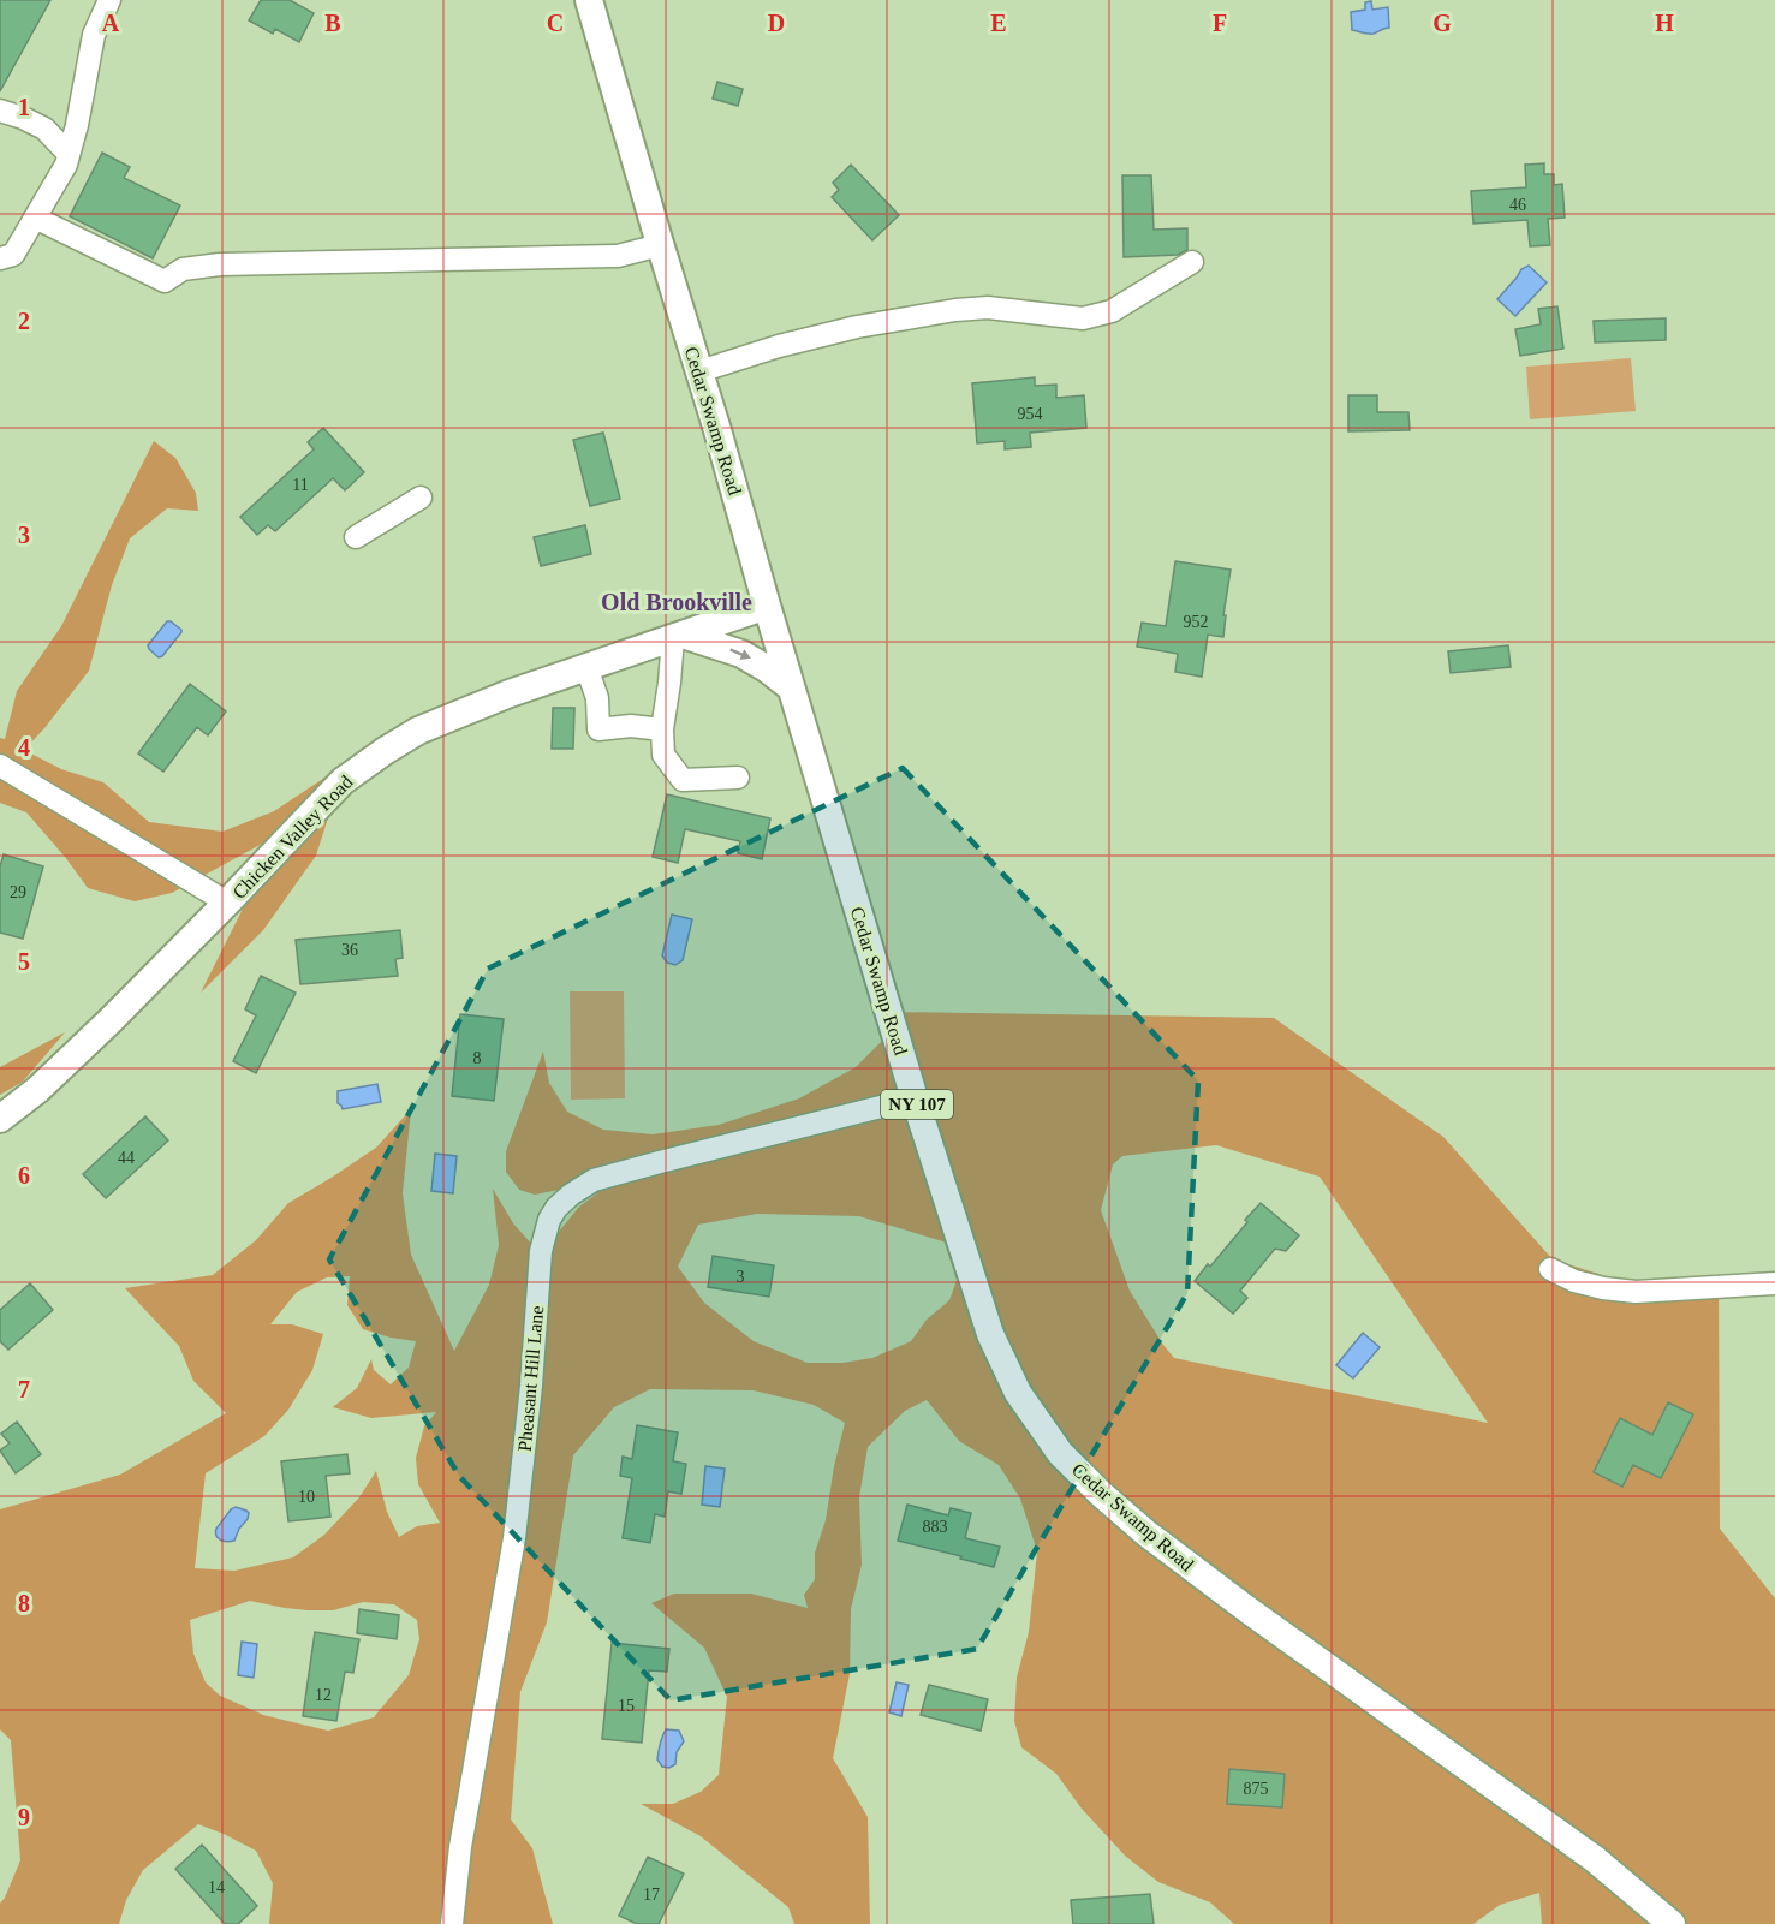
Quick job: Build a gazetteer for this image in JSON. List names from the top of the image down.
{
  "streets": {
    "main road": ["Cedar Swamp Road", "Chicken Valley Road", "NY 107"],
    "street": ["Pheasant Hill Lane"]
  },
  "crossings": [
    ["Cedar Swamp Road", "Chicken Valley Road"],
    ["Cedar Swamp Road", "Pheasant Hill Lane"]
  ],
  "districts": ["Old Brookville"],
  "house_numbers": [
    "46",
    "954",
    "11",
    "952",
    "29",
    "36",
    "8",
    "44",
    "3",
    "10",
    "883",
    "12",
    "15",
    "875",
    "14",
    "17"
  ],
  "grid": {
    "columns": [
      "A",
      "B",
      "C",
      "D",
      "E",
      "F",
      "G",
      "H"
    ],
    "rows": [
      "1",
      "2",
      "3",
      "4",
      "5",
      "6",
      "7",
      "8",
      "9"
    ]
  }
}
